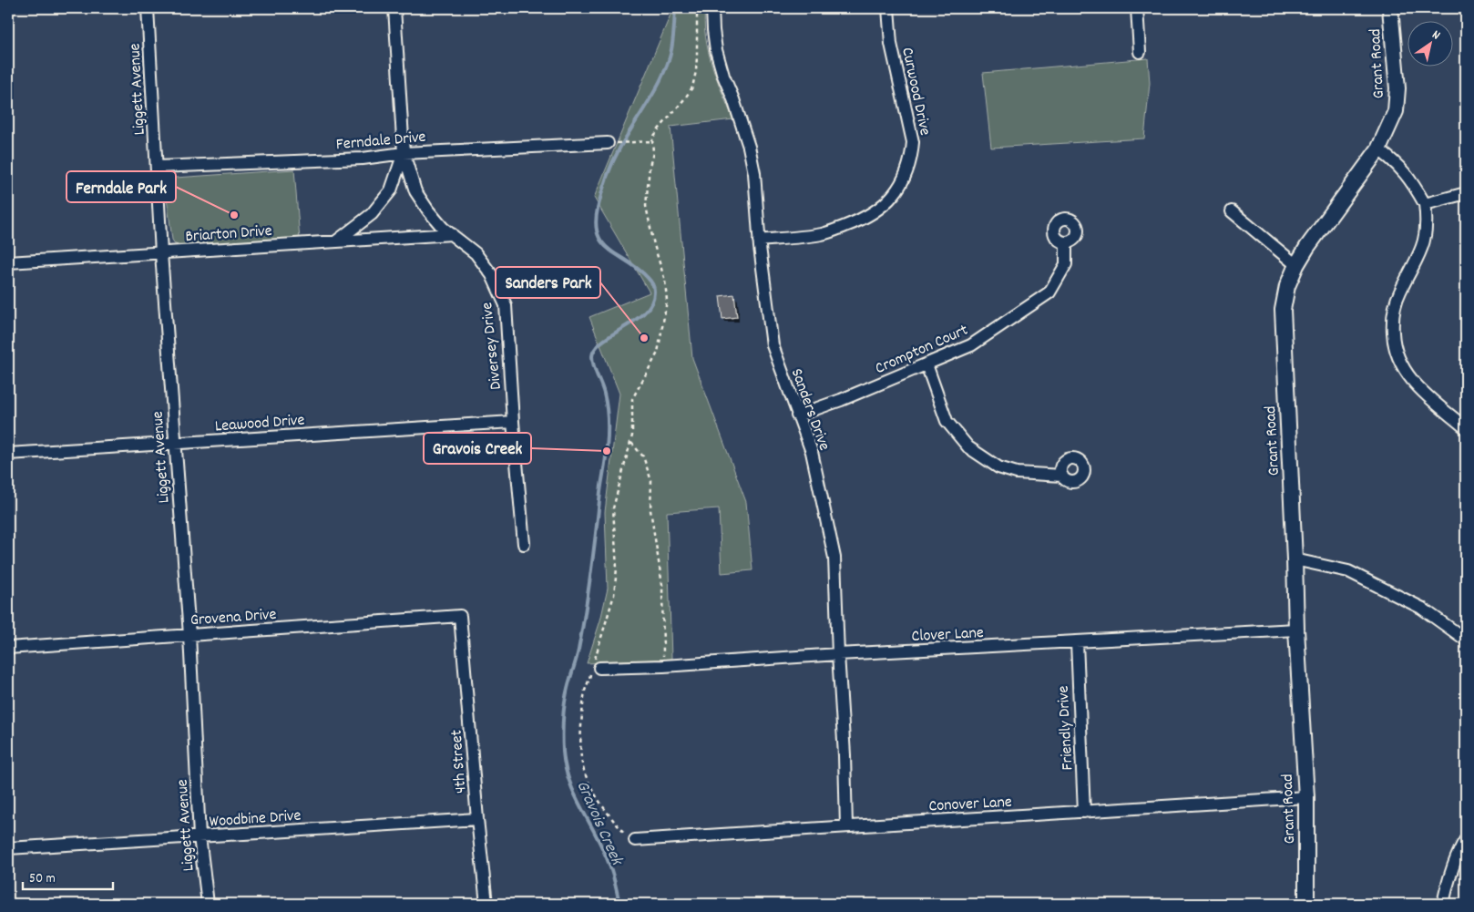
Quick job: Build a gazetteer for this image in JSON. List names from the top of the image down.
{
  "streets": {
    "street": [
      "Grant Road",
      "Liggett Avenue",
      "Curwood Drive",
      "Ferndale Drive",
      "Briarton Drive",
      "Diversey Drive",
      "Crompton Court",
      "Sanders Drive",
      "Leawood Drive",
      "Grovena Drive",
      "Clover Lane",
      "Friendly Drive",
      "4th Street",
      "Conover Lane",
      "Woodbine Drive"
    ]
  },
  "crossings": [
    ["Grant Road", "Clover Lane"],
    ["Grant Road", "Conover Lane"],
    ["Liggett Avenue", "Ferndale Drive"],
    ["Liggett Avenue", "Briarton Drive"],
    ["Liggett Avenue", "Leawood Drive"],
    ["Liggett Avenue", "Grovena Drive"],
    ["Liggett Avenue", "Woodbine Drive"],
    ["Curwood Drive", "Sanders Drive"],
    ["Ferndale Drive", "Diversey Drive"],
    ["Briarton Drive", "Diversey Drive"],
    ["Diversey Drive", "Leawood Drive"],
    ["Crompton Court", "Sanders Drive"],
    ["Sanders Drive", "Clover Lane"],
    ["Sanders Drive", "Conover Lane"],
    ["Grovena Drive", "4th Street"],
    ["Clover Lane", "Friendly Drive"],
    ["Friendly Drive", "Conover Lane"],
    ["4th Street", "Woodbine Drive"]
  ],
  "water": ["Gravois Creek"],
  "places": ["Ferndale Park", "Sanders Park", "Gravois Creek"],
  "scale_bar": "50 m",
  "north": "top right"
}
